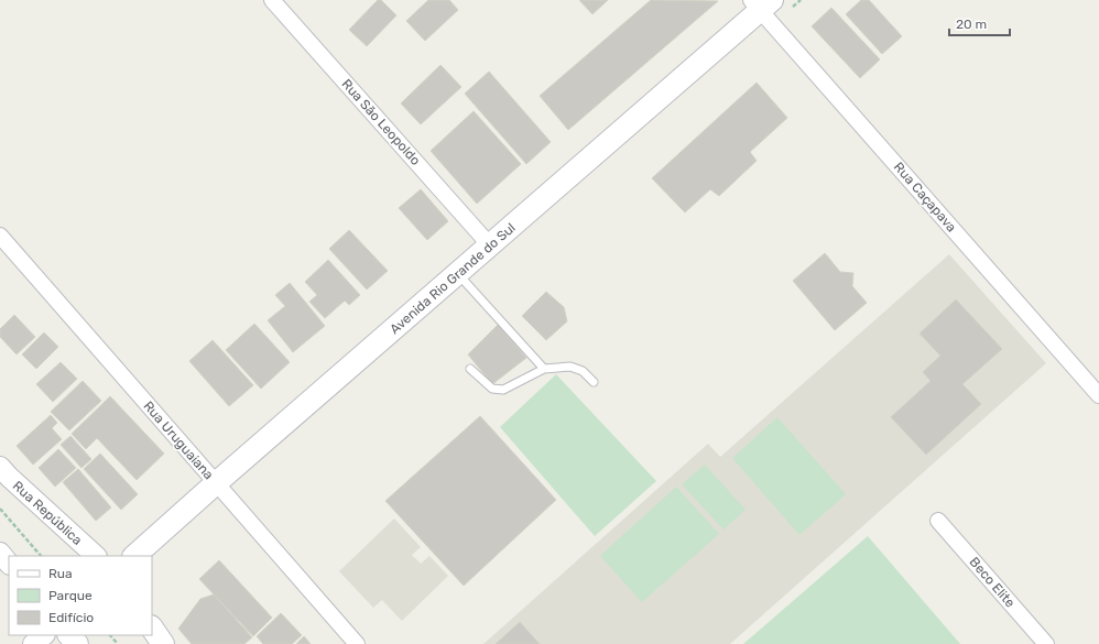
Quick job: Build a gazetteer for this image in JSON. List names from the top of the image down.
{
  "streets": {
    "main road": ["Avenida Rio Grande do Sul"],
    "street": [
      "Rua São Leopoldo",
      "Rua Caçapava",
      "Rua Uruguaiana",
      "Rua República",
      "Beco Elite"
    ]
  },
  "crossings": [
    ["Rua São Leopoldo", "Avenida Rio Grande do Sul"],
    ["Rua Caçapava", "Avenida Rio Grande do Sul"],
    ["Avenida Rio Grande do Sul", "Rua Uruguaiana"]
  ],
  "legend": ["Rua", "Parque", "Edifício"],
  "scale_bar": "20 m"
}
